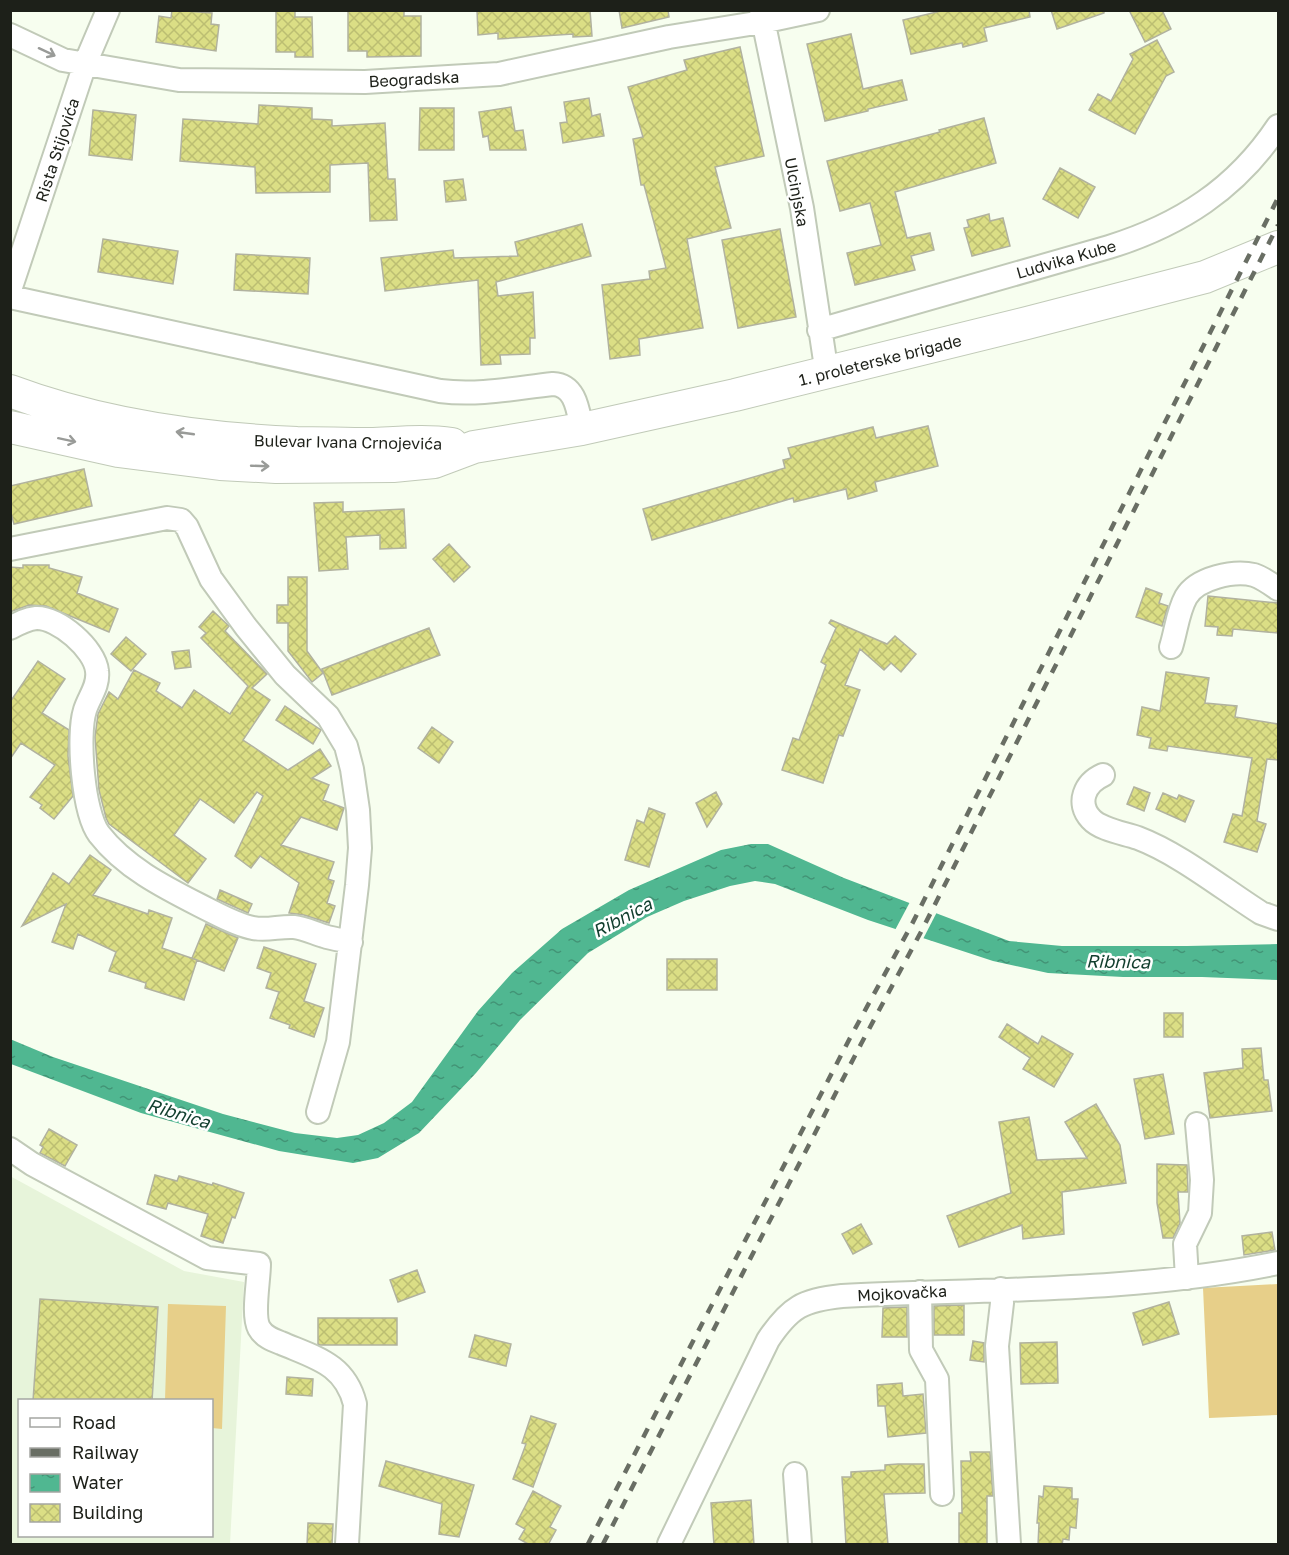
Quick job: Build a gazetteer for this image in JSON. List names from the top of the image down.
{
  "streets": {
    "main road": ["1. proleterske brigade", "Bulevar Ivana Crnojevića"],
    "street": [
      "Beogradska",
      "Rista Stijovića",
      "Ulcinjska",
      "Ludvika Kube",
      "Mojkovačka"
    ]
  },
  "crossings": [
    ["Beogradska", "Rista Stijovića"],
    ["Beogradska", "Ulcinjska"],
    ["Ulcinjska", "Ludvika Kube"],
    ["Ulcinjska", "1. proleterske brigade"],
    ["1. proleterske brigade", "Bulevar Ivana Crnojevića"]
  ],
  "water": ["Ribnica"],
  "legend": [
    "Road",
    "Railway",
    "Water",
    "Building"
  ]
}
